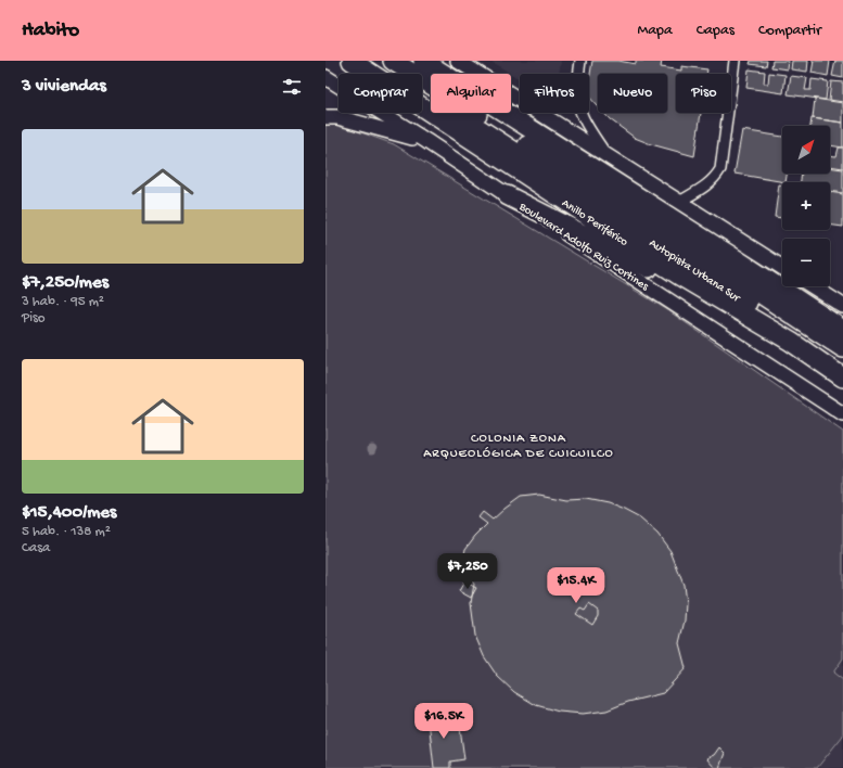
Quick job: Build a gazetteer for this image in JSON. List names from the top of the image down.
{
  "streets": {
    "highway": ["Anillo Periférico", "Autopista Urbana Sur"],
    "main road": ["Boulevard Adolfo Ruiz Cortines"]
  },
  "districts": ["COLONIA ZONA ARQUEOLÓGICA DE CUICUILCO"],
  "north": "top right",
  "page": {
    "header": "Habito",
    "nav": ["Mapa", "Capas", "Compartir"],
    "heading": "3 viviendas",
    "chip": [
      "Comprar",
      "Alquilar",
      "Filtros",
      "Nuevo",
      "Piso"
    ],
    "list": [
      {
        "name": "$7,250/mes",
        "note": "3 hab. · 95 m² · Piso"
      },
      {
        "name": "$15,400/mes",
        "note": "5 hab. · 138 m² · Casa"
      }
    ],
    "map_buttons": ["+", "−"],
    "price": ["$7,250", "$15.4K", "$16.5K"]
  }
}
